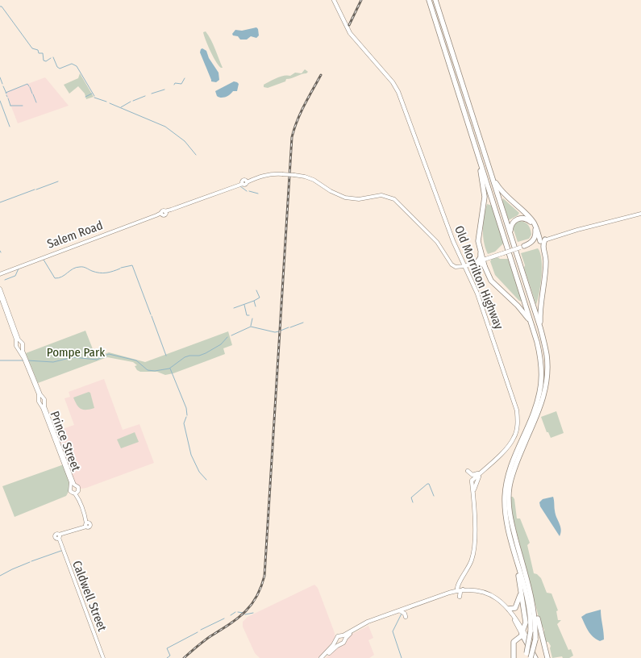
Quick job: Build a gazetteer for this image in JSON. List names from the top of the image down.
{
  "streets": {
    "main road": [
      "Salem Road",
      "Old Morrilton Highway",
      "Prince Street",
      "Caldwell Street"
    ]
  },
  "crossings": [
    ["Prince Street", "Caldwell Street"]
  ],
  "parks": ["Pompe Park"]
}
